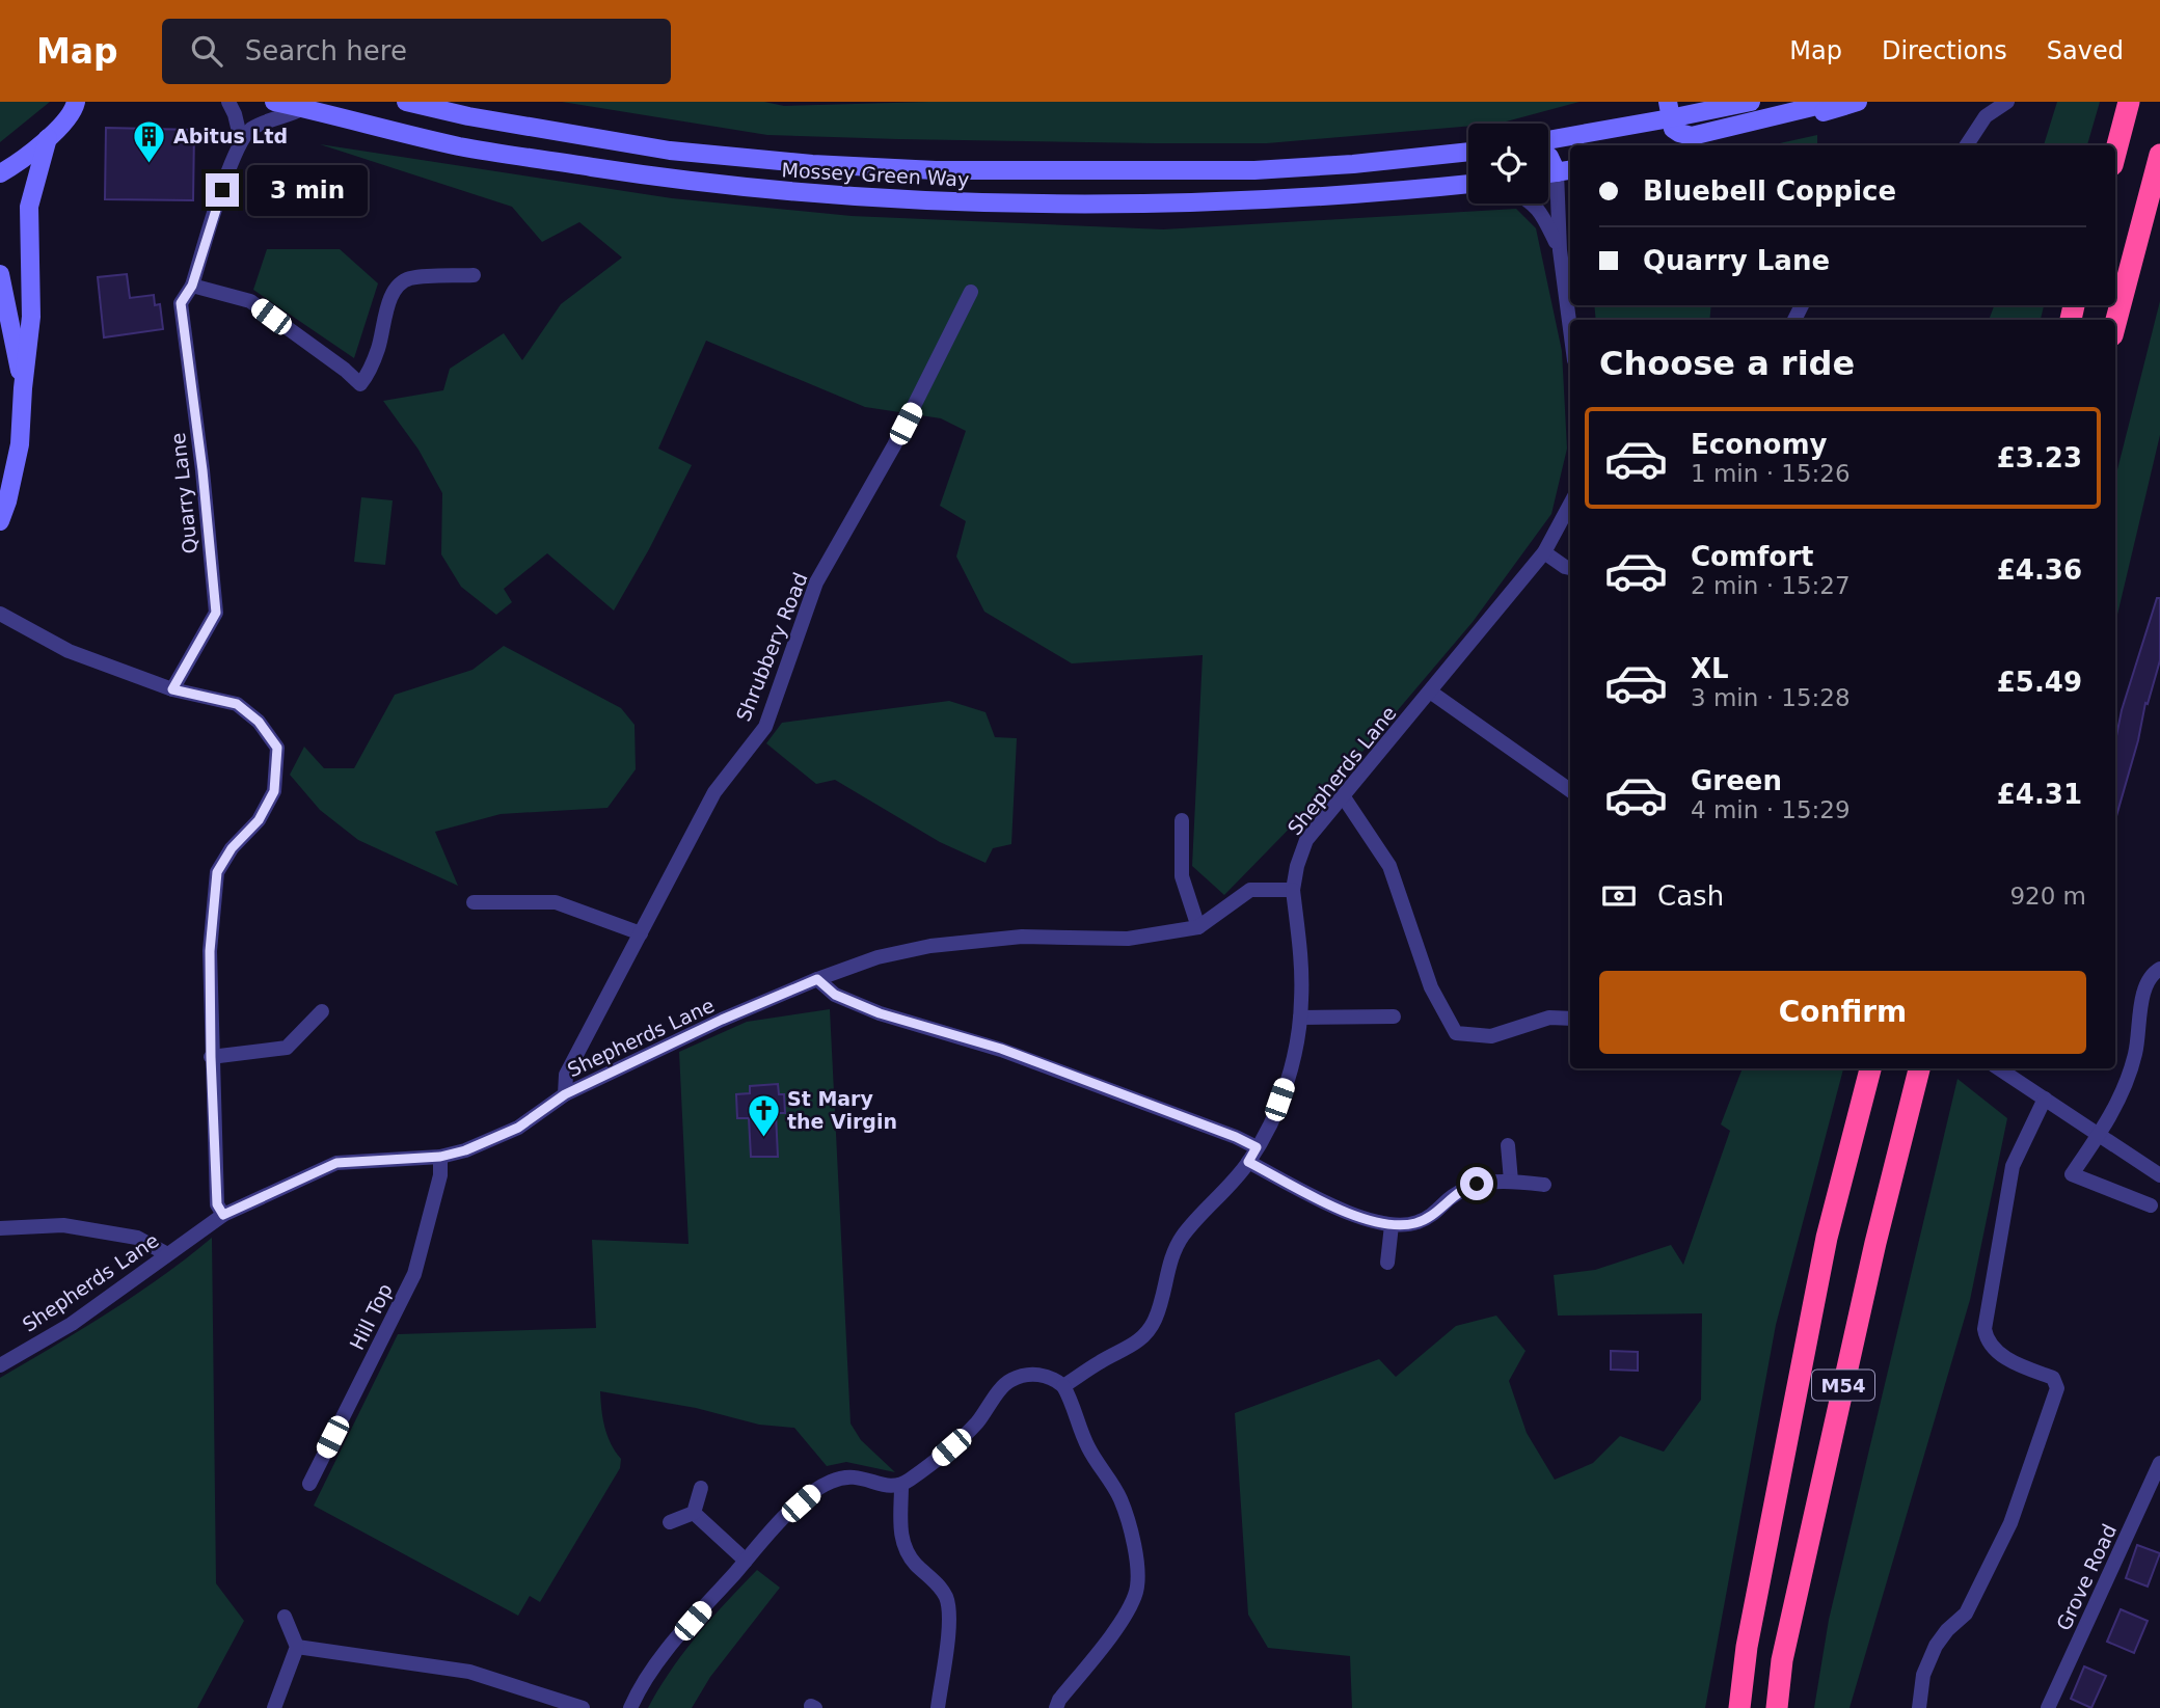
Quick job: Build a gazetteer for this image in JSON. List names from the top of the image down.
{
  "streets": {
    "highway": ["M54"],
    "main road": ["Mossey Green Way"],
    "street": [
      "Quarry Lane",
      "Shrubbery Road",
      "Shepherds Lane",
      "Hill Top",
      "Grove Road"
    ]
  },
  "crossings": [
    ["Shrubbery Road", "Shepherds Lane"],
    ["Shepherds Lane", "Hill Top"]
  ],
  "places": {
    "building": ["Abitus Ltd"],
    "church": ["St Mary the Virgin"]
  },
  "page": {
    "header": "Map",
    "search": "Search here",
    "nav": ["Map", "Directions", "Saved"],
    "banner": ["Bluebell Coppice", "Quarry Lane"],
    "bubble": "3 min",
    "heading": "Choose a ride",
    "list": [
      {
        "name": "Economy",
        "note": "1 min · 15:26",
        "value": "£3.23"
      },
      {
        "name": "Comfort",
        "note": "2 min · 15:27",
        "value": "£4.36"
      },
      {
        "name": "XL",
        "note": "3 min · 15:28",
        "value": "£5.49"
      },
      {
        "name": "Green",
        "note": "4 min · 15:29",
        "value": "£4.31"
      }
    ],
    "pay": ["Cash", "920 m"],
    "buttons": "Confirm"
  }
}
